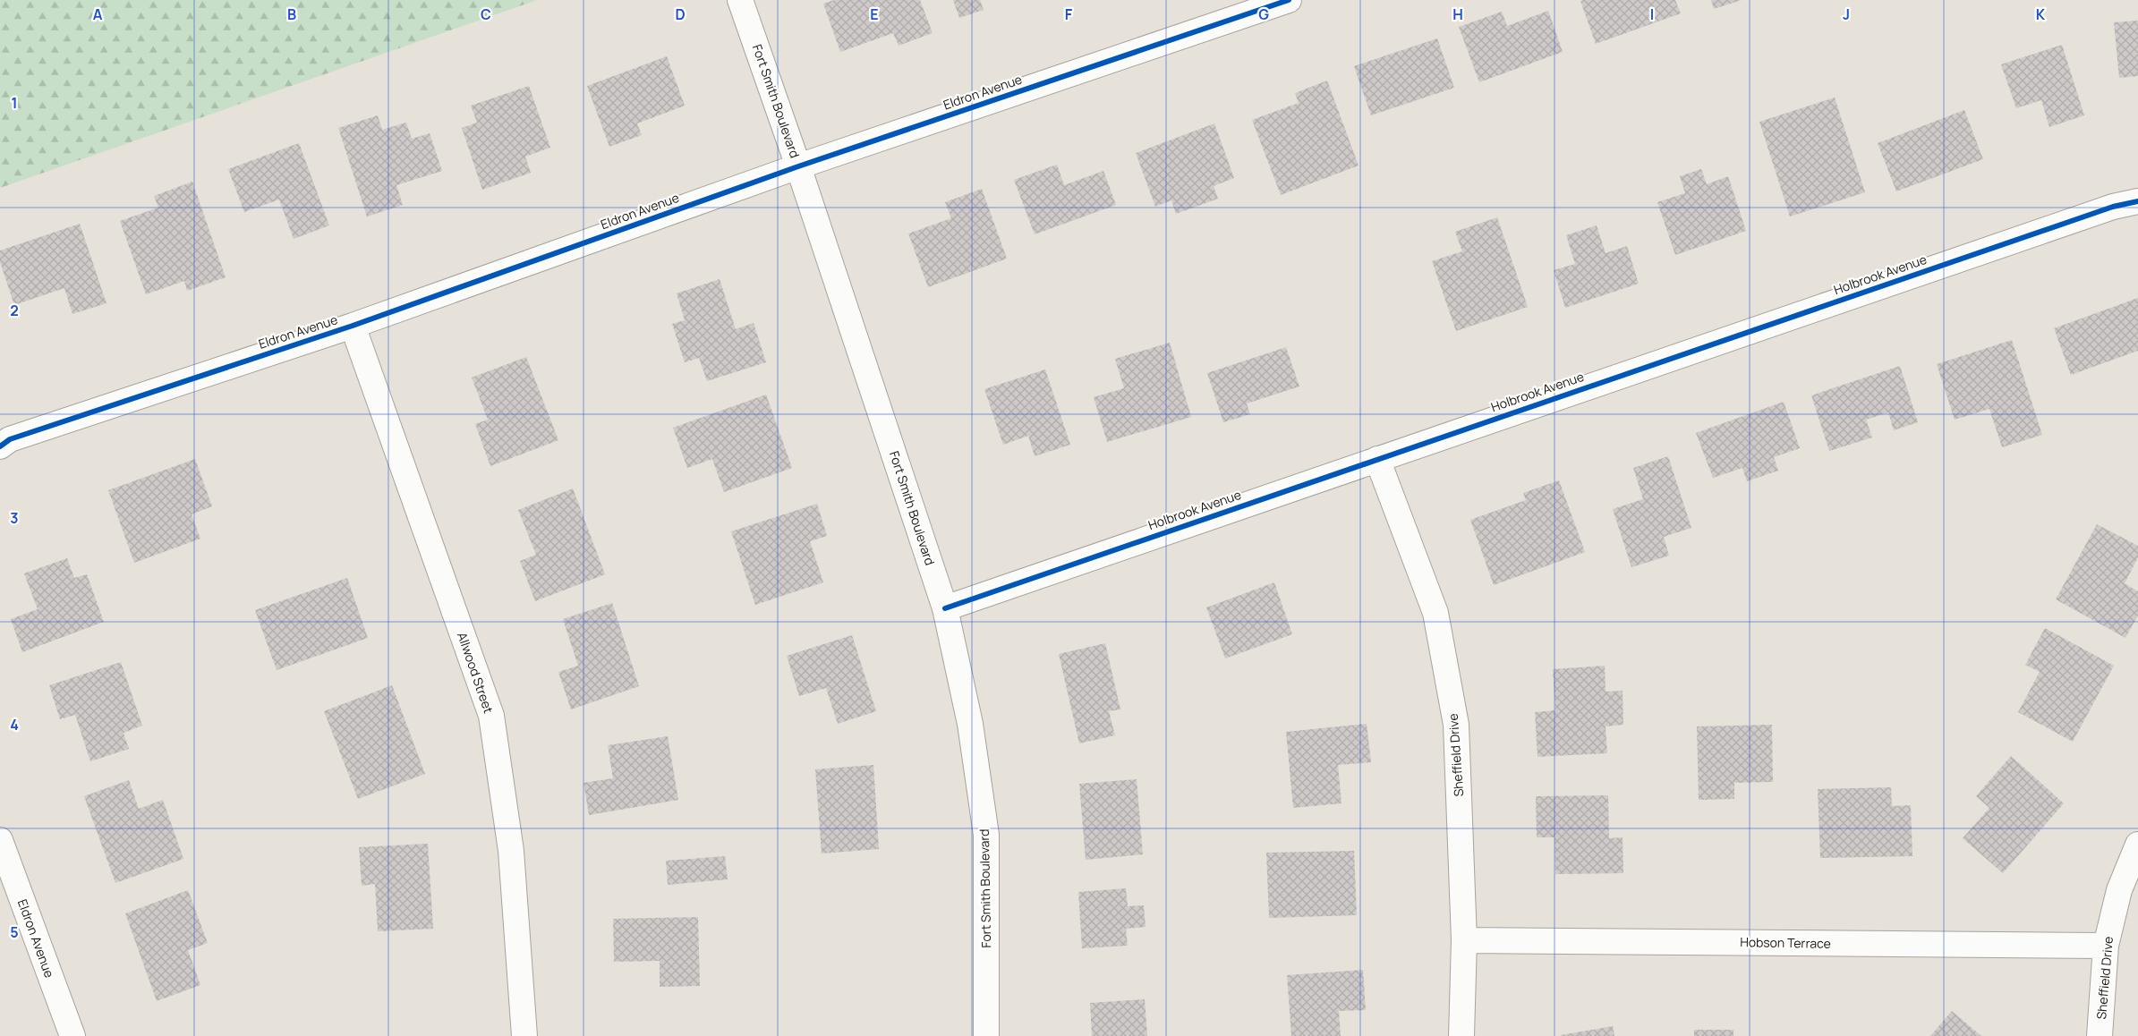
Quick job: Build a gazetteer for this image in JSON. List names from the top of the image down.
{
  "streets": {
    "street": [
      "Eldron Avenue",
      "Fort Smith Boulevard",
      "Holbrook Avenue",
      "Allwood Street",
      "Sheffield Drive",
      "Hobson Terrace"
    ]
  },
  "crossings": [
    ["Eldron Avenue", "Fort Smith Boulevard"],
    ["Eldron Avenue", "Allwood Street"],
    ["Fort Smith Boulevard", "Holbrook Avenue"],
    ["Holbrook Avenue", "Sheffield Drive"],
    ["Sheffield Drive", "Hobson Terrace"]
  ],
  "grid": {
    "columns": [
      "A",
      "B",
      "C",
      "D",
      "E",
      "F",
      "G",
      "H",
      "I",
      "J",
      "K"
    ],
    "rows": [
      "1",
      "2",
      "3",
      "4",
      "5"
    ]
  }
}
